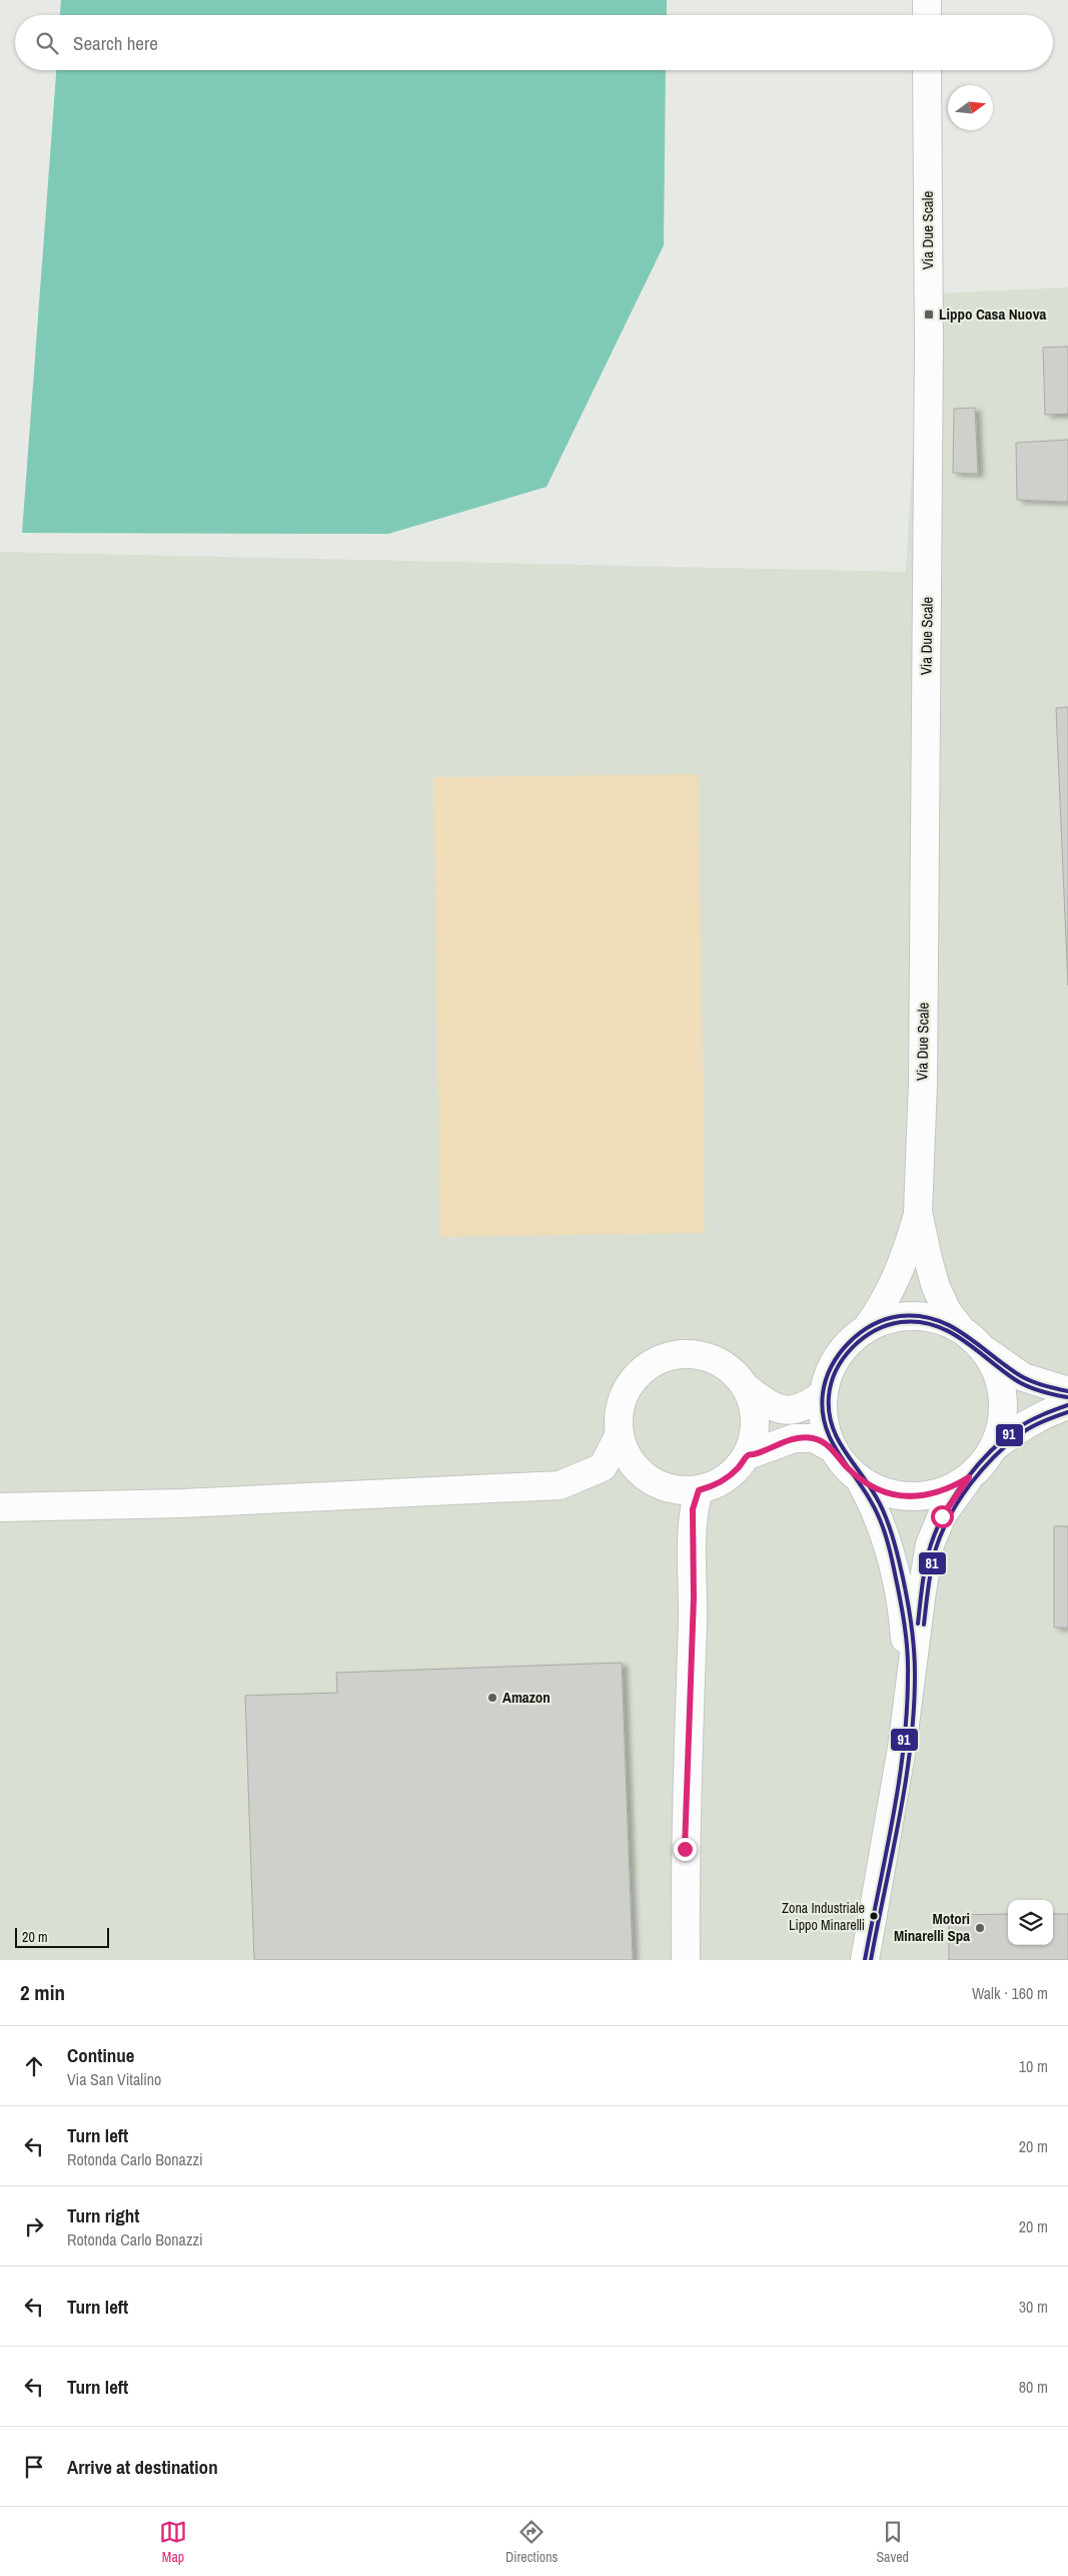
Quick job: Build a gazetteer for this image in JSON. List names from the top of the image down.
{
  "streets": {
    "street": ["Via Due Scale"]
  },
  "places": {
    "transit": ["Lippo Casa Nuova"],
    "other": ["Amazon", "Zona Industriale Lippo Minarelli", "Motori Minarelli Spa"]
  },
  "lines": ["transit line 91", "transit line 81"],
  "scale_bar": "20 m",
  "north": "right",
  "page": {
    "search": "Search here",
    "scale": "20 m",
    "heading": ["2 min", "Walk · 160 m"],
    "list": [
      ["Continue", "Via San Vitalino", "10 m"],
      ["Turn left", "Rotonda Carlo Bonazzi", "20 m"],
      ["Turn right", "Rotonda Carlo Bonazzi", "20 m"],
      ["Turn left", "30 m"],
      ["Turn left", "80 m"],
      "Arrive at destination"
    ],
    "nav": ["Map", "Directions", "Saved"]
  }
}
